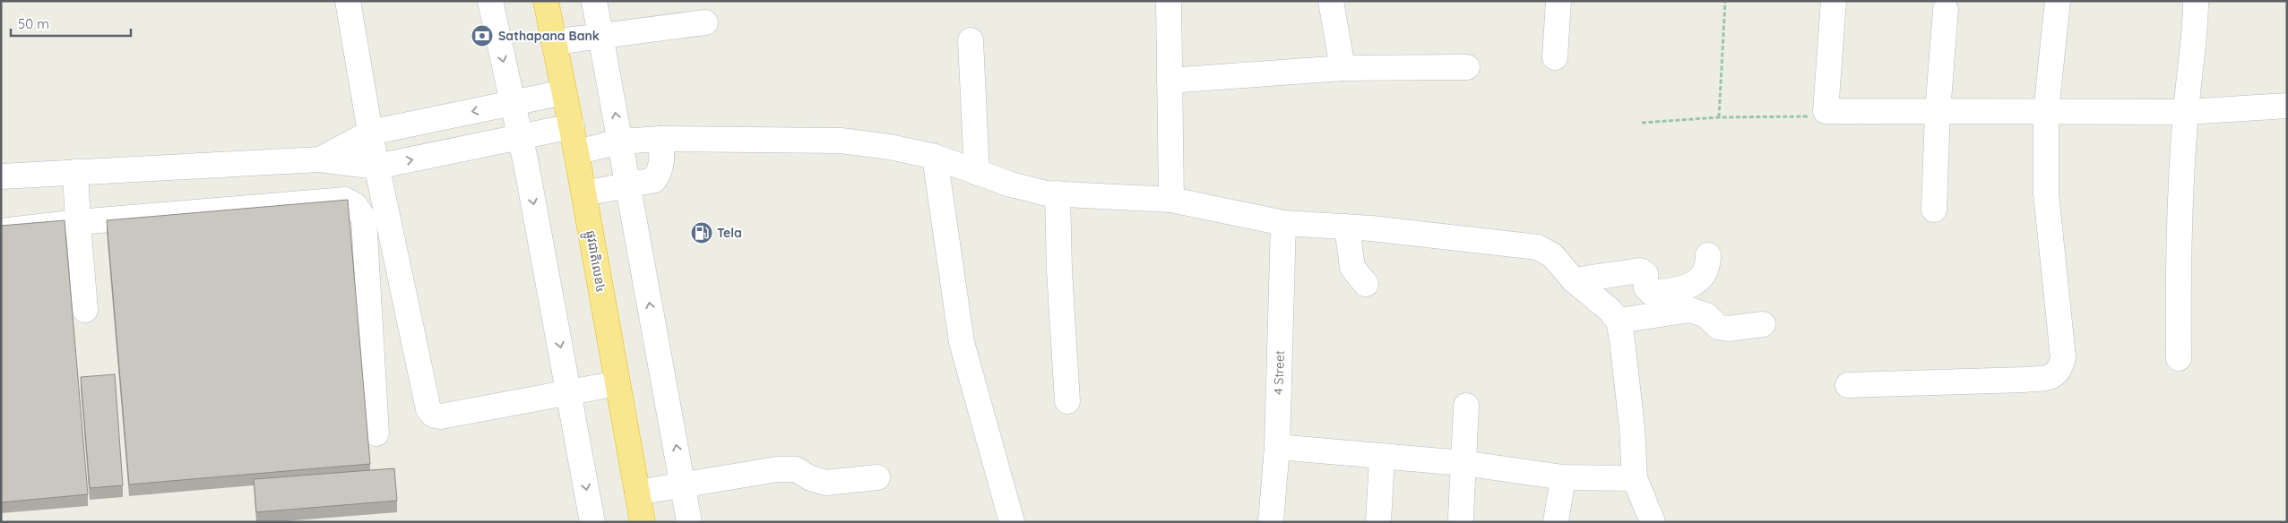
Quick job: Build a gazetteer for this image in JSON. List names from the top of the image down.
{
  "streets": {
    "highway": ["ផ្លូវជាតិលេខ៤"],
    "street": ["4 Street"]
  },
  "places": {
    "bank": ["Sathapana Bank"],
    "fuel station": ["Tela"]
  },
  "scale_bar": "50 m"
}
